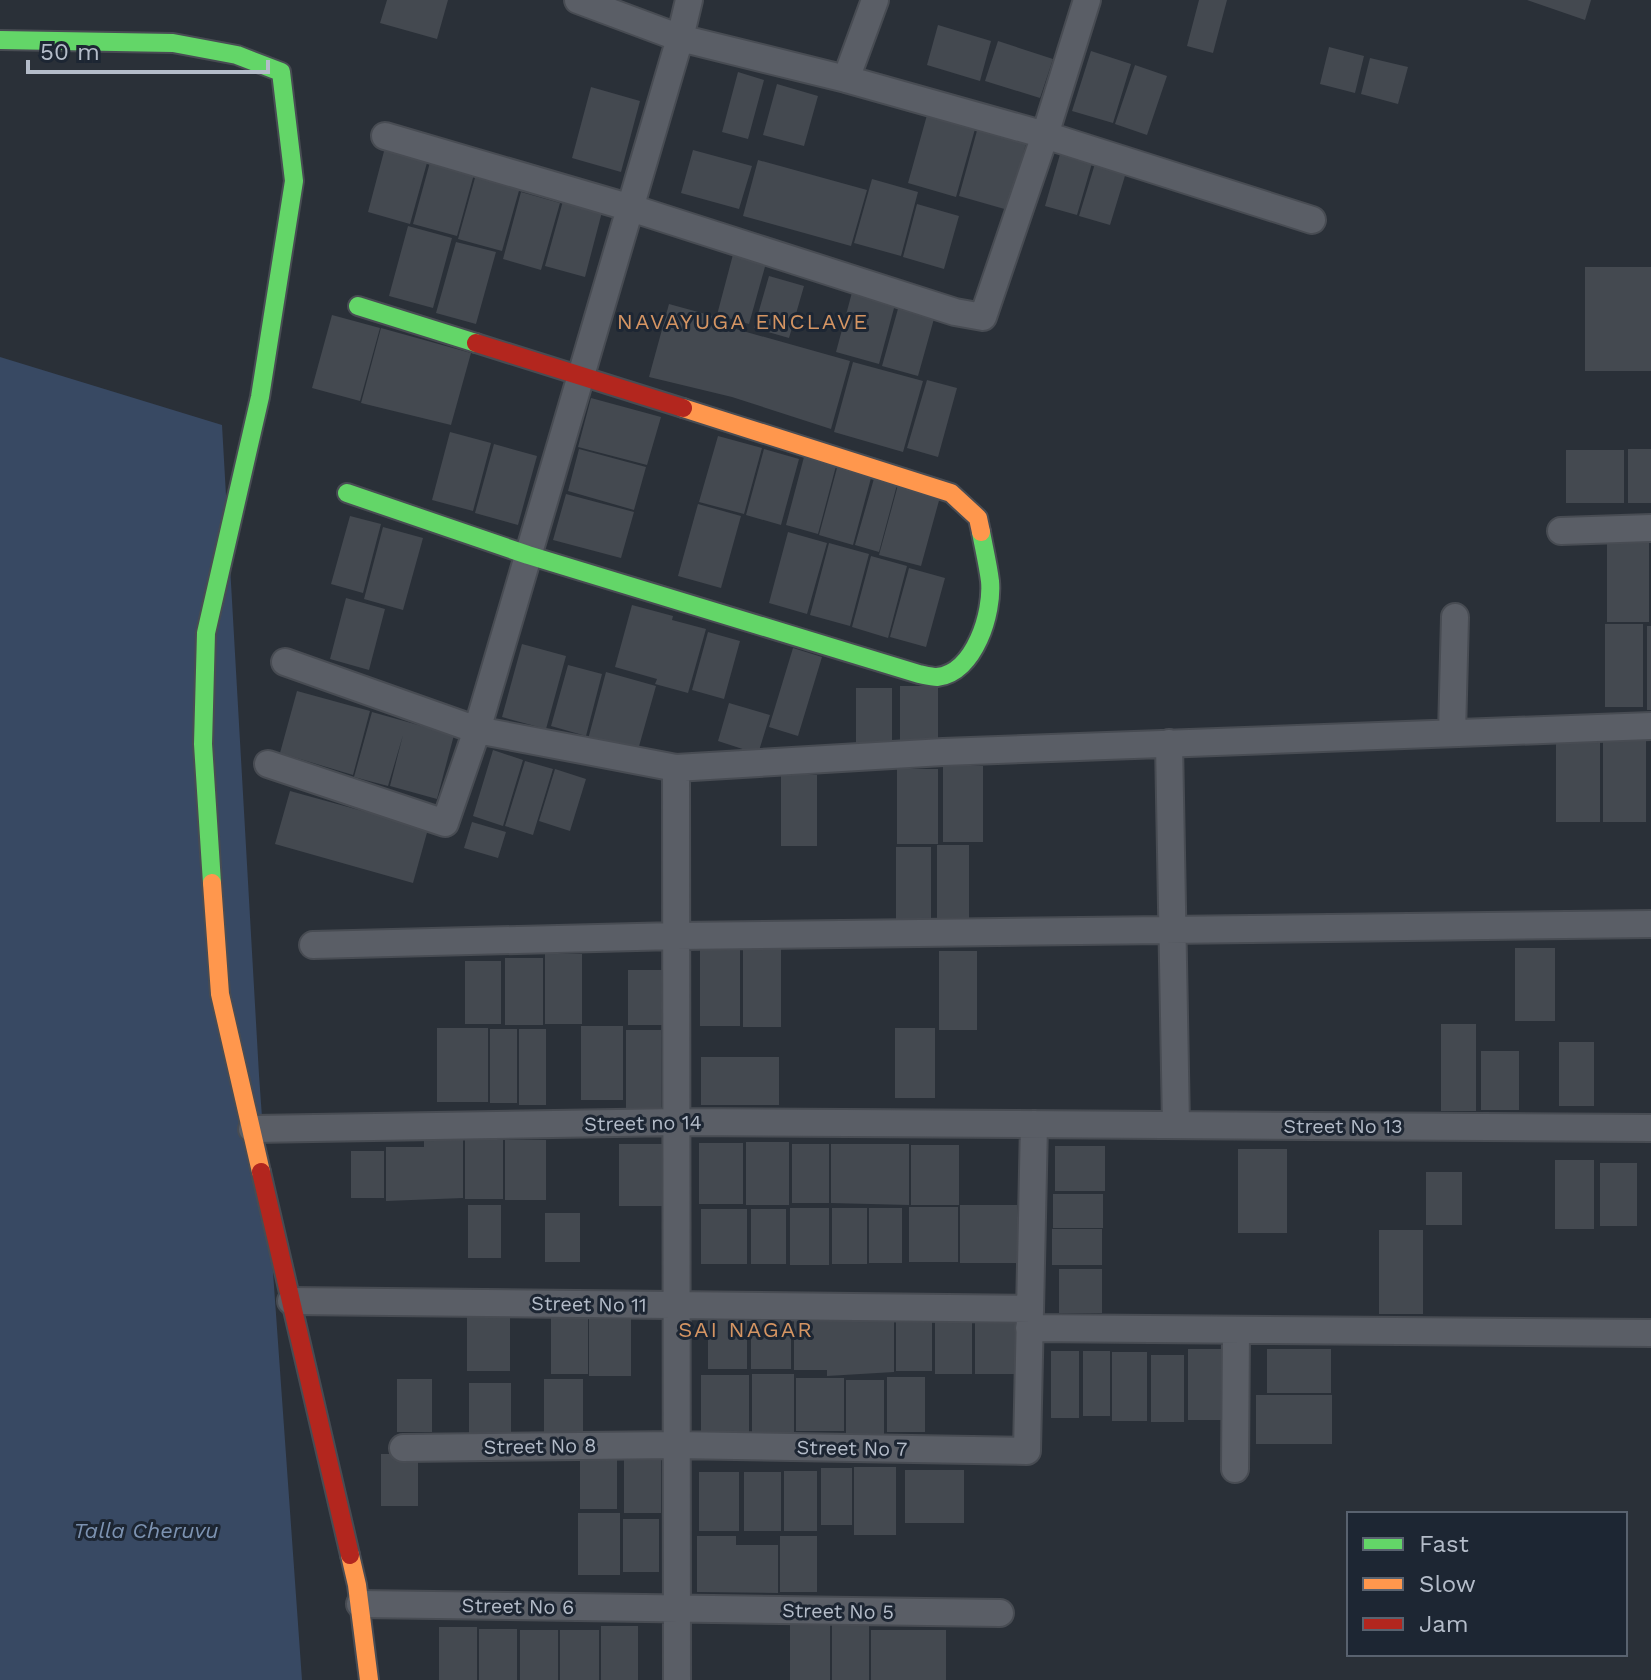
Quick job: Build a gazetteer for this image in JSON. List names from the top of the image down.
{
  "streets": {
    "street": [
      "Street no 14",
      "Street No 13",
      "Street No 11",
      "Street No 8",
      "Street No 7",
      "Street No 6",
      "Street No 5"
    ]
  },
  "crossings": [
    ["Street no 14", "Street No 13"],
    ["Street No 11", "Street No 7"],
    ["Street No 8", "Street No 7"],
    ["Street No 6", "Street No 5"]
  ],
  "districts": ["NAVAYUGA ENCLAVE", "SAI NAGAR"],
  "water": ["Talla Cheruvu"],
  "legend": ["Fast", "Slow", "Jam"],
  "scale_bar": "50 m"
}
